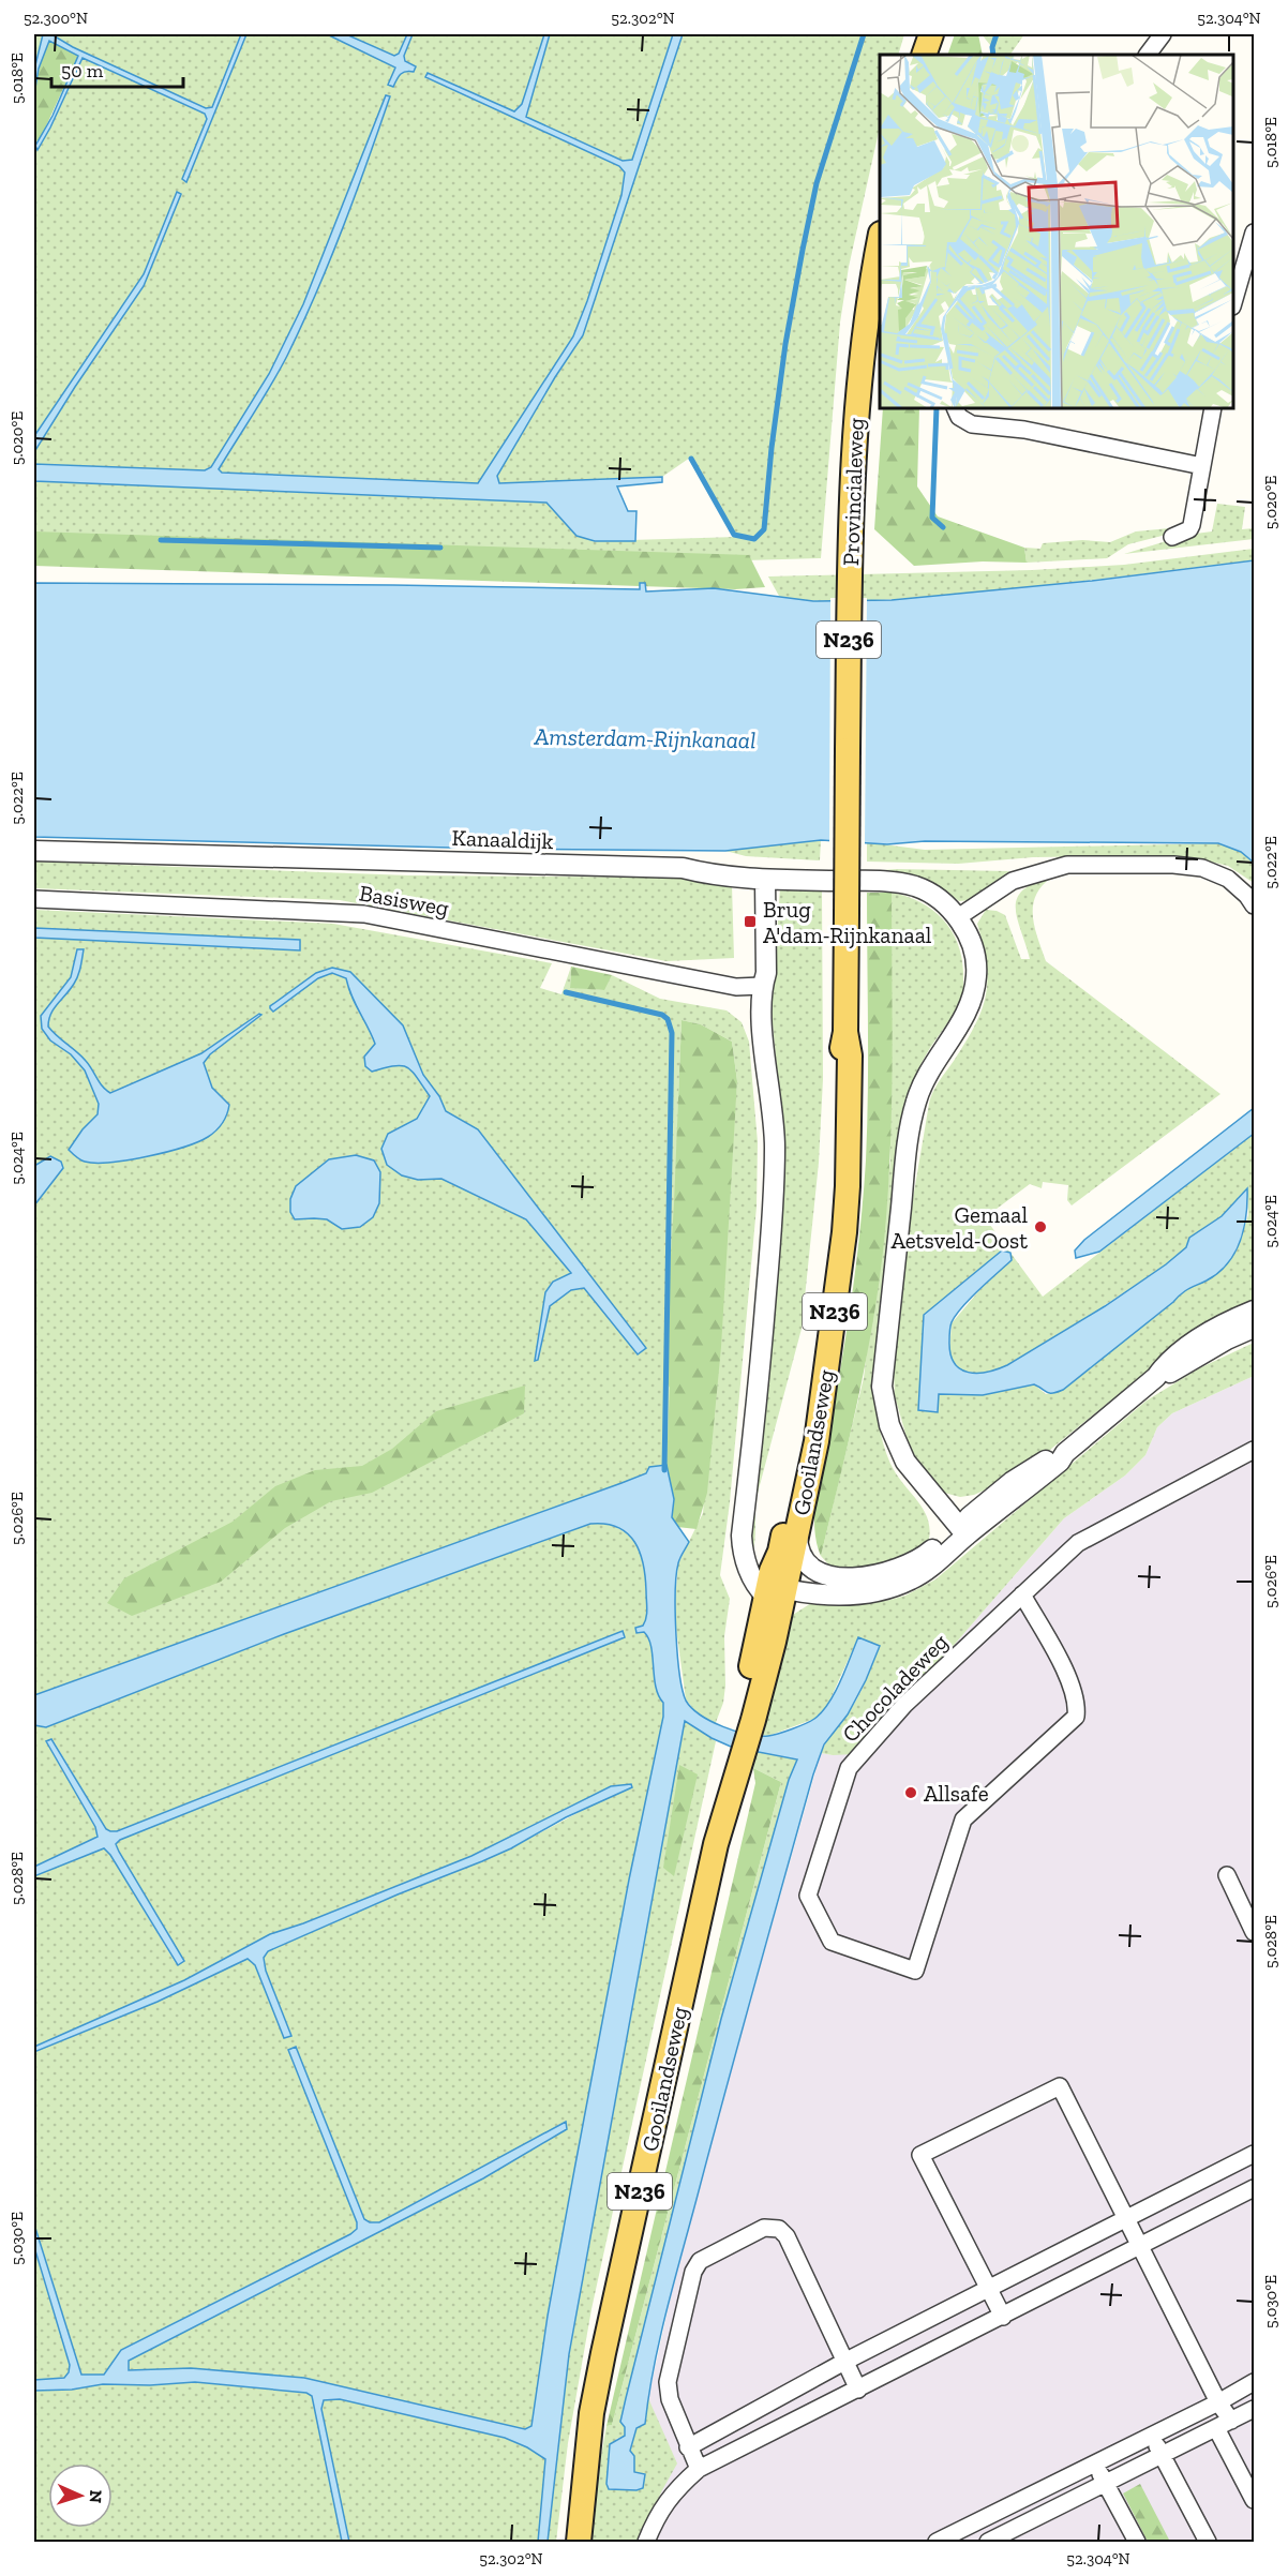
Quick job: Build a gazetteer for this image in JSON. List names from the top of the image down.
{
  "streets": {
    "main road": ["Provincialeweg", "N236", "Gooilandseweg"],
    "street": ["Kanaaldijk", "Basisweg", "Chocoladeweg"]
  },
  "crossings": [
    ["Provincialeweg", "Gooilandseweg"]
  ],
  "water": ["Amsterdam-Rijnkanaal"],
  "places": {
    "transit": ["Brug A'dam-Rijnkanaal"],
    "other": ["Gemaal Aetsveld-Oost", "Allsafe"]
  },
  "scale_bar": "50 m",
  "north": "right",
  "coordinates": [
    "52.300°N",
    "52.302°N",
    "52.304°N",
    "5.018°E",
    "5.020°E",
    "5.022°E",
    "5.024°E",
    "5.026°E",
    "5.028°E",
    "5.030°E"
  ]
}
